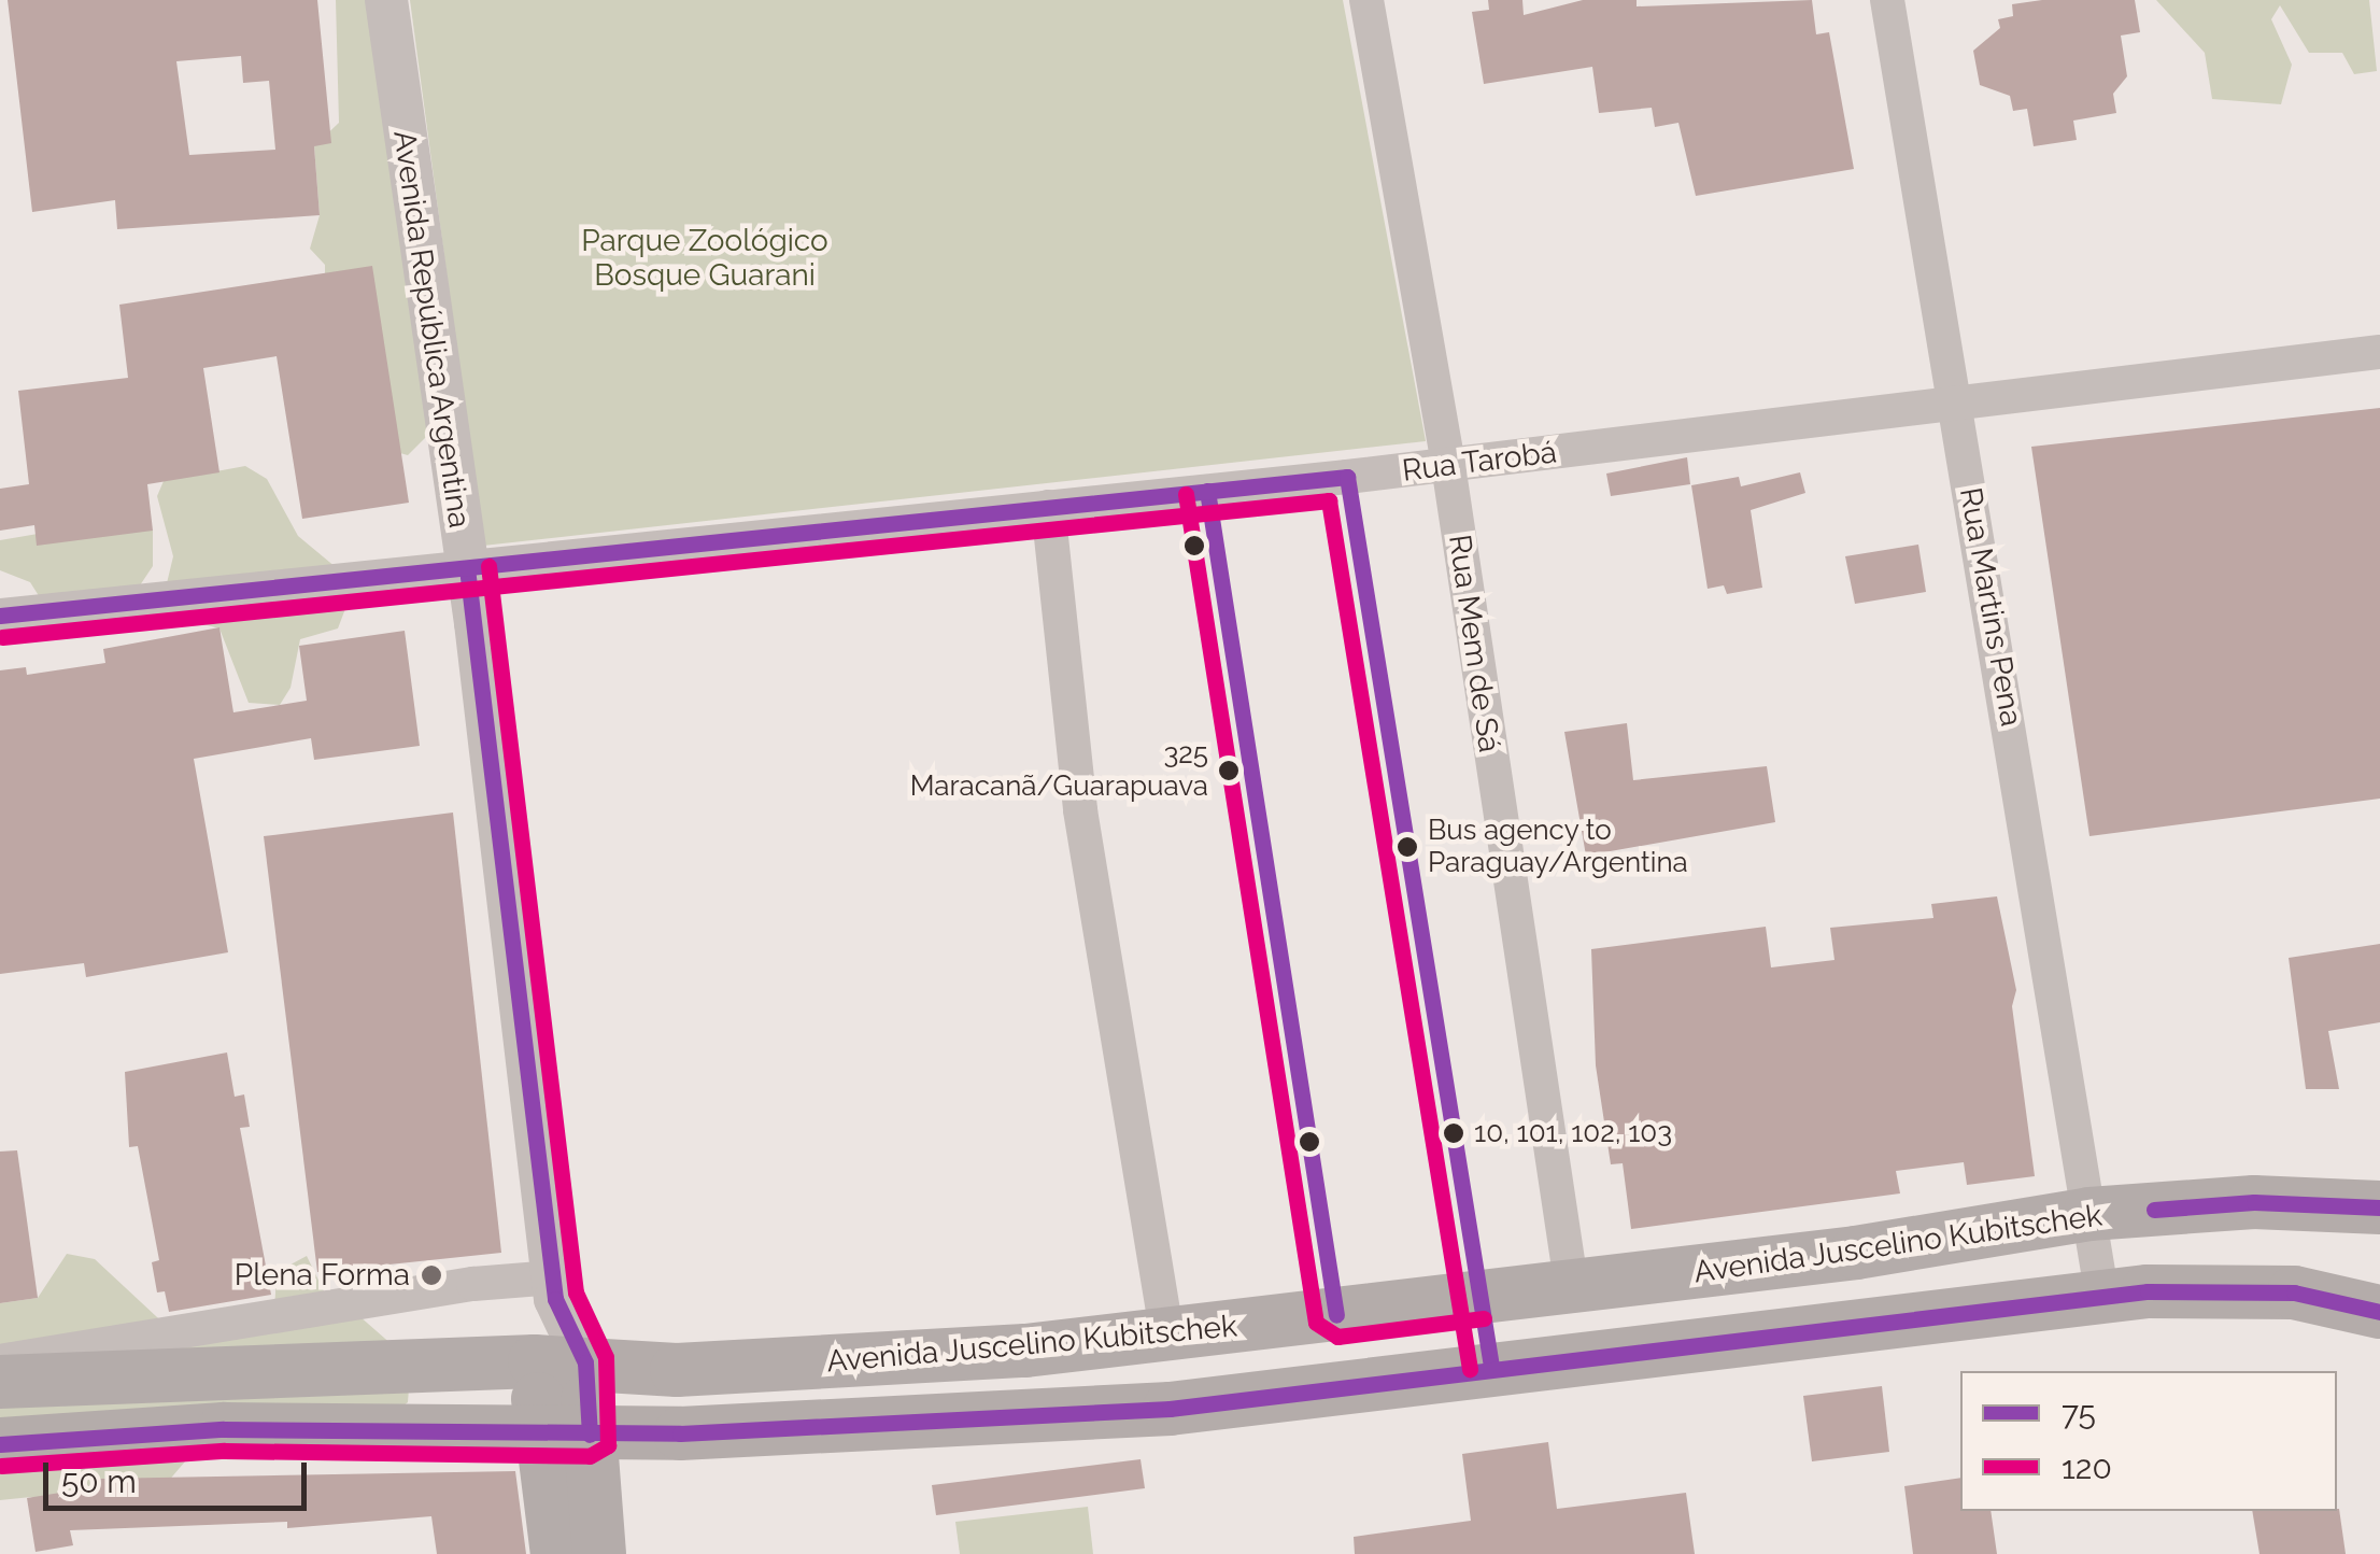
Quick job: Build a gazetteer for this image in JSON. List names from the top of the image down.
{
  "streets": {
    "main road": ["Avenida República Argentina", "Avenida Juscelino Kubitschek"],
    "street": ["Rua Tarobá", "Rua Martins Pena", "Rua Mem de Sá"]
  },
  "crossings": [
    ["Avenida República Argentina", "Rua Tarobá"],
    ["Avenida República Argentina", "Avenida Juscelino Kubitschek"],
    ["Rua Tarobá", "Rua Martins Pena"],
    ["Rua Tarobá", "Rua Mem de Sá"],
    ["Rua Martins Pena", "Avenida Juscelino Kubitschek"],
    ["Rua Mem de Sá", "Avenida Juscelino Kubitschek"]
  ],
  "parks": ["Parque Zoológico Bosque Guarani"],
  "places": [
    "325 Maracanã/Guarapuava",
    "Bus agency to Paraguay/Argentina",
    "10, 101, 102, 103",
    "Plena Forma"
  ],
  "lines": ["transit line 75", "transit line 120"],
  "legend": ["75", "120"],
  "scale_bar": "50 m"
}
